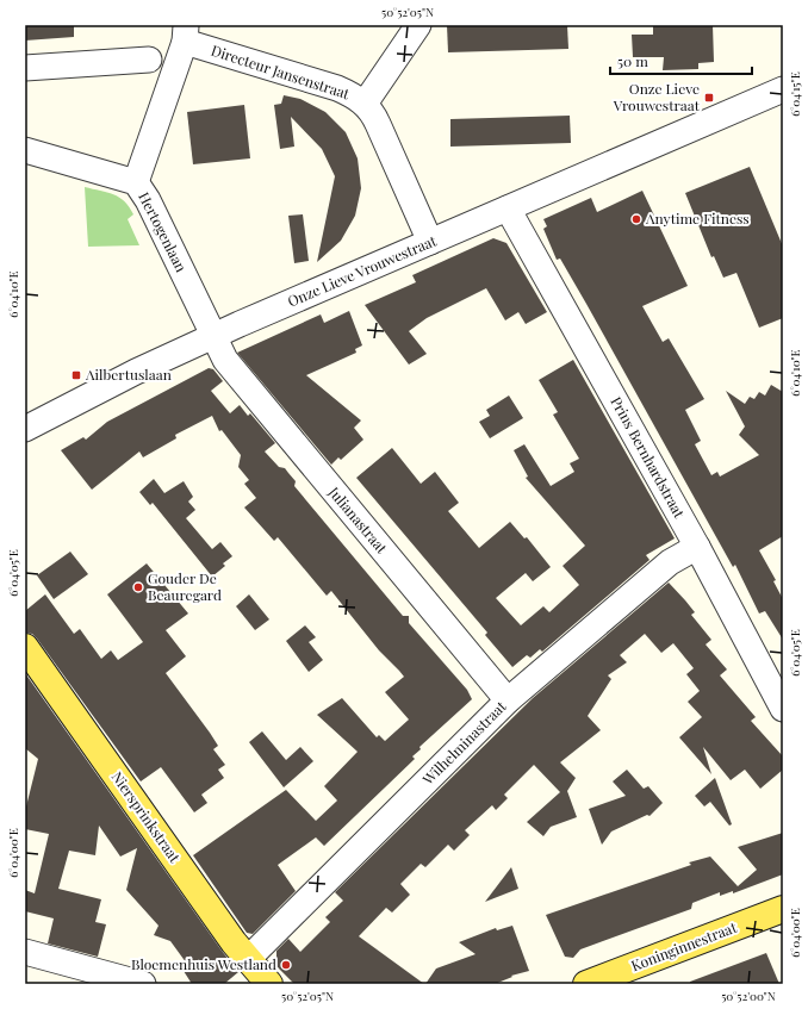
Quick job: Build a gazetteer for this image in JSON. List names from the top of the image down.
{
  "streets": {
    "main road": ["Niersprinkstraat", "Koninginnestraat"],
    "street": [
      "Directeur Jansenstraat",
      "Hertogenlaan",
      "Onze Lieve Vrouwestraat",
      "Prins Bernhardstraat",
      "Julianastraat",
      "Wilhelminastraat"
    ]
  },
  "crossings": [
    ["Directeur Jansenstraat", "Onze Lieve Vrouwestraat"],
    ["Hertogenlaan", "Onze Lieve Vrouwestraat"],
    ["Hertogenlaan", "Julianastraat"],
    ["Onze Lieve Vrouwestraat", "Prins Bernhardstraat"],
    ["Onze Lieve Vrouwestraat", "Julianastraat"],
    ["Prins Bernhardstraat", "Wilhelminastraat"],
    ["Julianastraat", "Wilhelminastraat"],
    ["Wilhelminastraat", "Niersprinkstraat"]
  ],
  "places": {
    "transit": ["Onze Lieve Vrouwestraat", "Ailbertuslaan"],
    "other": ["Anytime Fitness", "Gouder De Beauregard", "Bloemenhuis Westland"]
  },
  "scale_bar": "50 m",
  "coordinates": [
    "50°52'05\"N",
    "6°04'15\"E",
    "6°04'10\"E",
    "6°04'05\"E",
    "6°04'00\"E",
    "50°52'00\"N"
  ]
}
